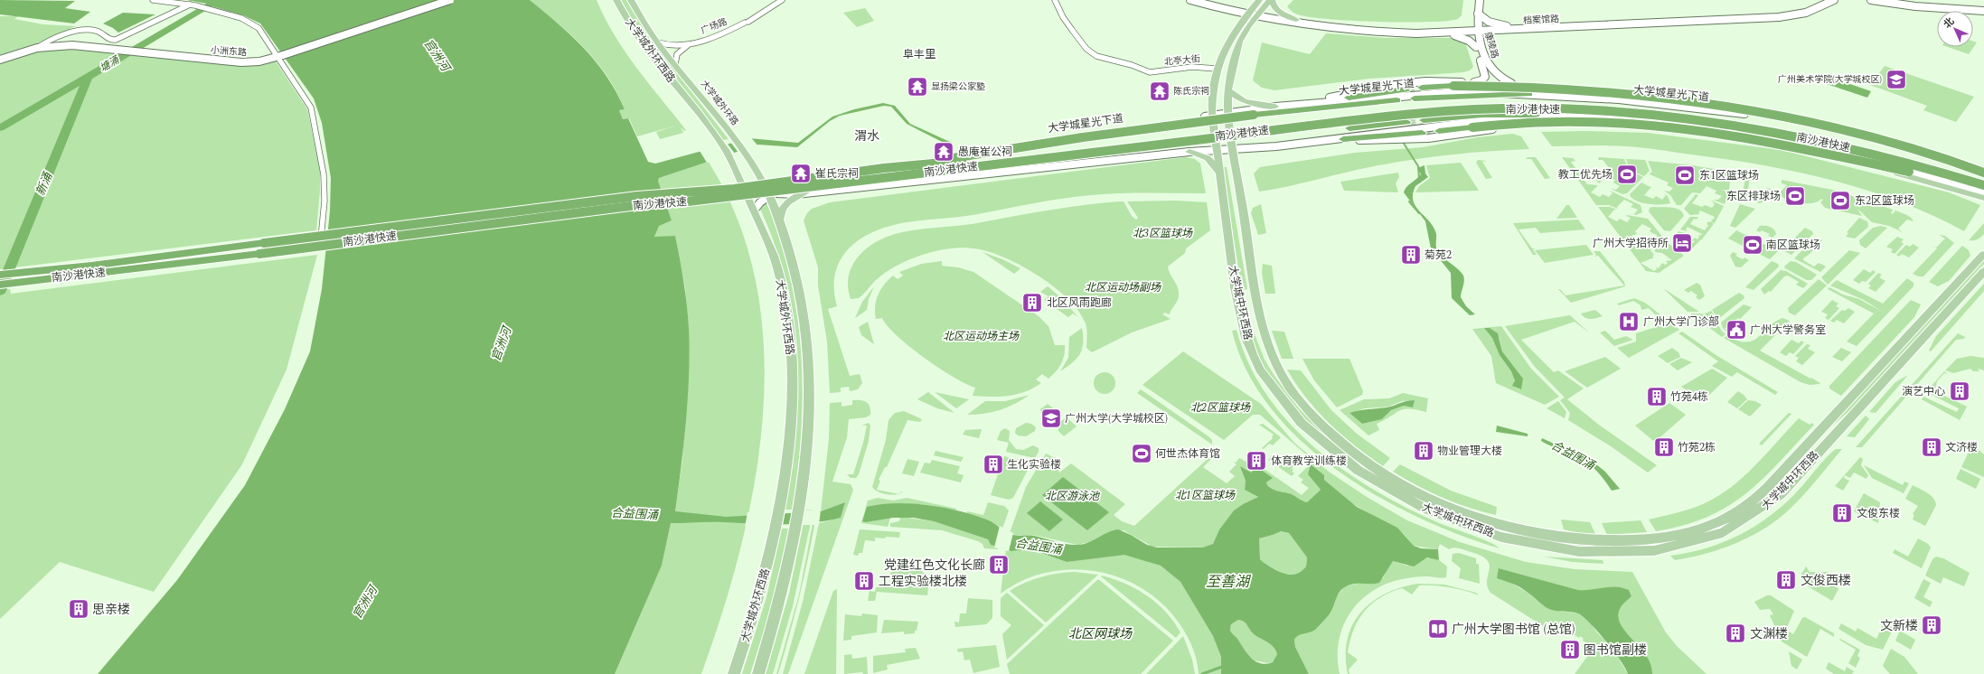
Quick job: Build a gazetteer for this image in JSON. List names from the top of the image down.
{
  "streets": {
    "highway": ["南沙港快速"],
    "main road": [
      "档案馆路",
      "康陵路",
      "大学城外环西路",
      "小洲东路",
      "大学城星光下道",
      "大学城外环路",
      "大学城中环西路"
    ],
    "street": ["广场路", "北亭大街"]
  },
  "crossings": [
    ["档案馆路", "康陵路"],
    ["档案馆路", "大学城中环西路"],
    ["广场路", "大学城外环西路"],
    ["广场路", "大学城外环路"],
    ["大学城外环西路", "大学城星光下道"],
    ["大学城外环西路", "大学城外环路"],
    ["北亭大街", "大学城中环西路"],
    ["大学城星光下道", "大学城中环西路"]
  ],
  "districts": ["阜丰里", "渭水"],
  "water": [
    "官洲河",
    "塘涌",
    "新涌",
    "合益围涌",
    "至善湖"
  ],
  "parks": [
    "北3区篮球场",
    "北区运动场副场",
    "北区运动场主场",
    "北2区篮球场",
    "北1区篮球场",
    "北区游泳池",
    "北区网球场"
  ],
  "places": {
    "school or university": ["广州美术学院(大学城校区)", "广州大学(大学城校区)"],
    "temple": [
      "显扬梁公家塾",
      "陈氏宗祠",
      "愚庵崔公祠",
      "崔氏宗祠"
    ],
    "sports": [
      "教工优先场",
      "东1区篮球场",
      "东区排球场",
      "东2区篮球场",
      "南区篮球场",
      "何世杰体育馆"
    ],
    "hotel": ["广州大学招待所"],
    "building": [
      "菊苑2",
      "北区风雨跑廊",
      "演艺中心",
      "竹苑4栋",
      "竹苑2栋",
      "文济楼",
      "物业管理大楼",
      "体育教学训练楼",
      "生化实验楼",
      "文俊东楼",
      "党建红色文化长廊",
      "文俊西楼",
      "工程实验楼北楼",
      "思亲楼",
      "文新楼",
      "文渊楼",
      "图书馆副楼"
    ],
    "hospital": ["广州大学门诊部"],
    "public building": ["广州大学警务室"],
    "library": ["广州大学图书馆 (总馆)"]
  },
  "north": "top left"
}
